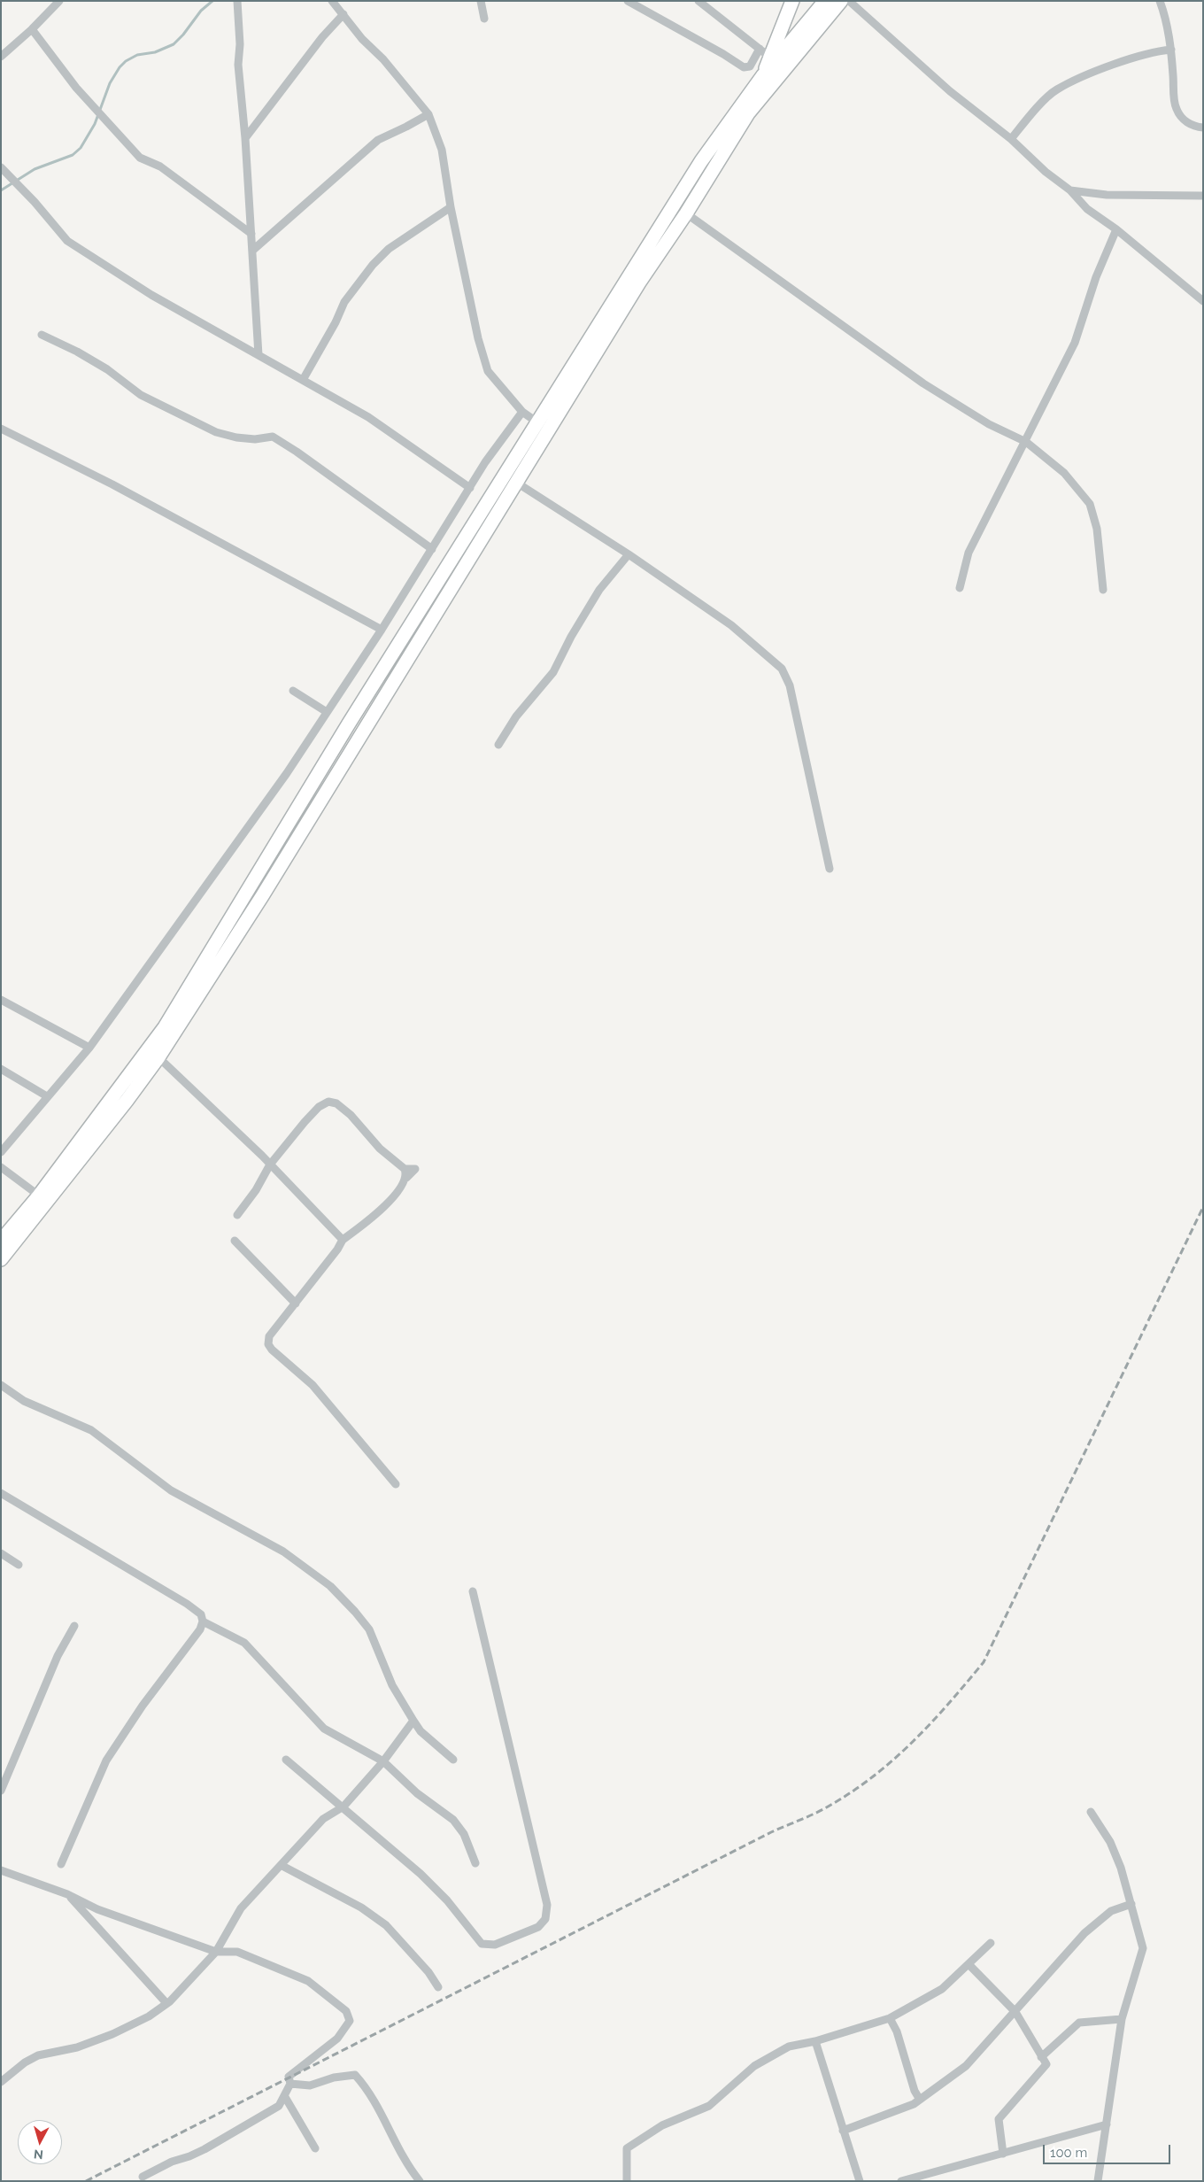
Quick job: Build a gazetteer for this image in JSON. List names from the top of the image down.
{
  "scale_bar": "100 m",
  "north": "bottom"
}
